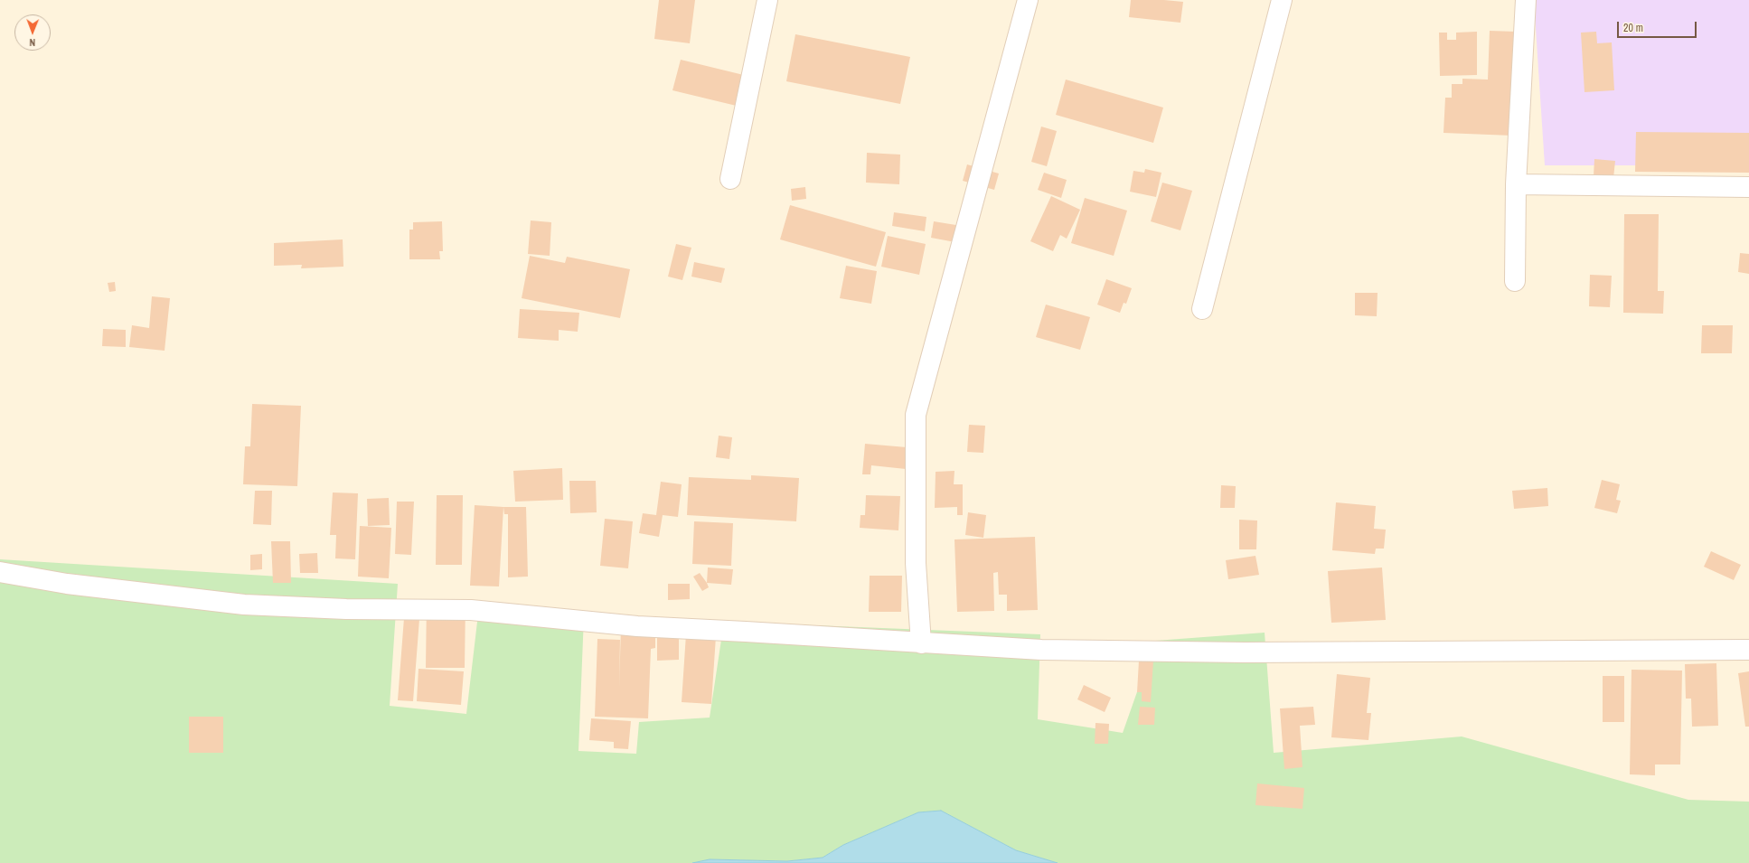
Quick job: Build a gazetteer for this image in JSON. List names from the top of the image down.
{
  "scale_bar": "20 m",
  "north": "bottom"
}
